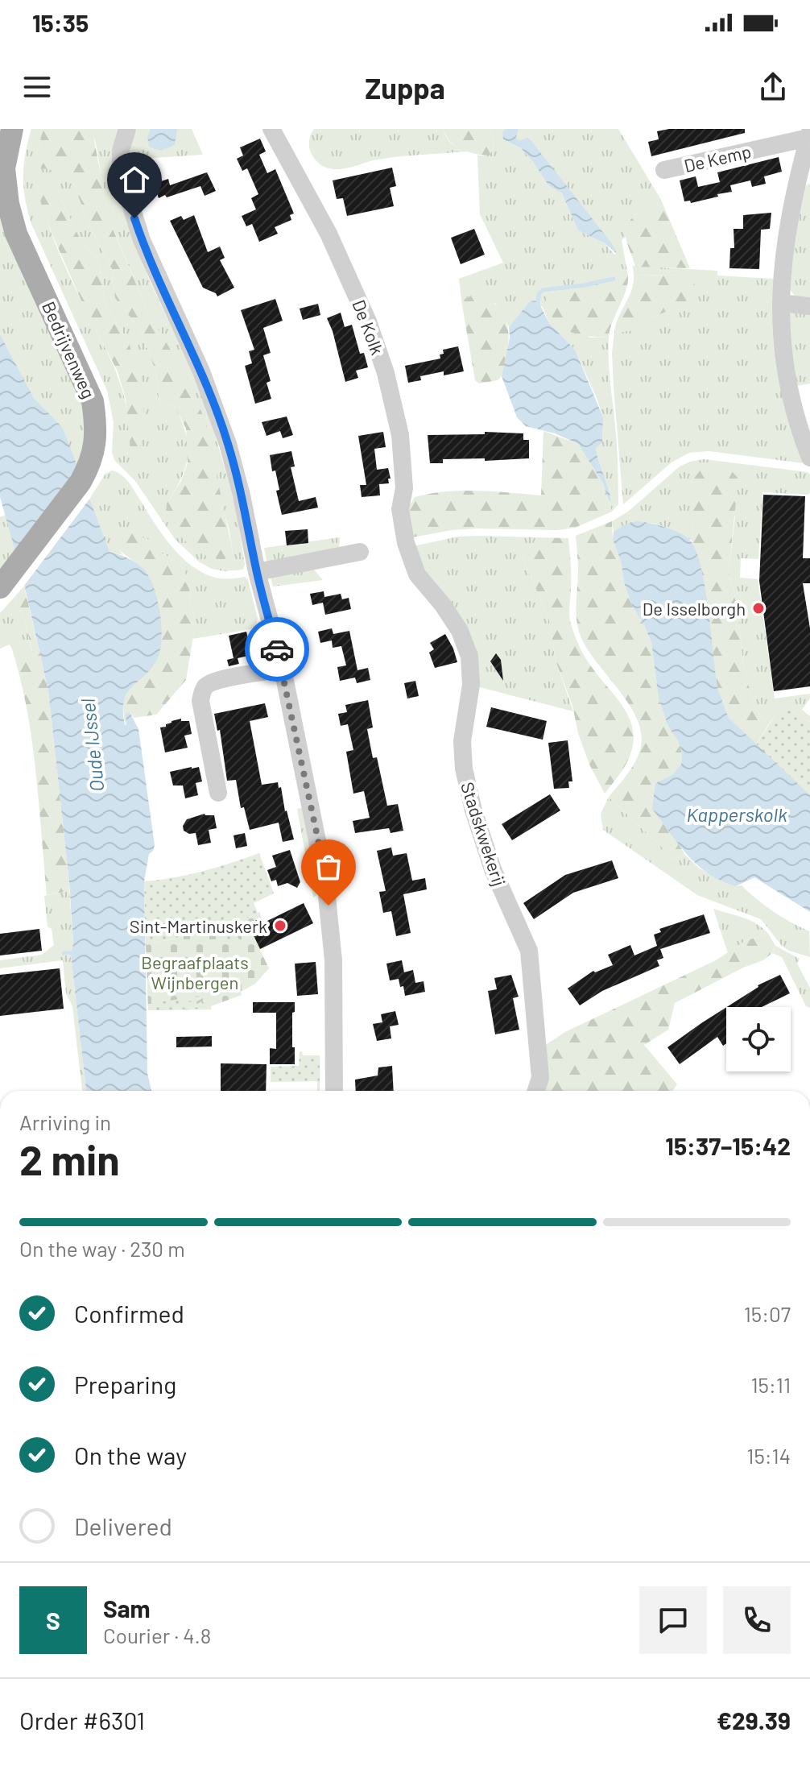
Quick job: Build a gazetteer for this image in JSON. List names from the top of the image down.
{
  "streets": {
    "main road": ["Bedrijvenweg"],
    "street": ["De Kemp", "De Kolk", "Stadskwekerij"]
  },
  "crossings": [
    ["De Kolk", "Stadskwekerij"]
  ],
  "water": ["Oude IJssel", "Kapperskolk"],
  "parks": ["Begraafplaats Wijnbergen"],
  "places": ["De Isselborgh", "Sint-Martinuskerk"],
  "page": {
    "status": "15:35",
    "header": "Zuppa",
    "heading": ["2 min", "Arriving in", "15:37–15:42"],
    "panel": [
      "Sam",
      "Courier · 4.8",
      "Order #6301",
      "€29.39"
    ],
    "bar": "On the way · 230 m",
    "list": [
      ["Confirmed", "15:07"],
      ["Preparing", "15:11"],
      ["On the way", "15:14"],
      "Delivered"
    ],
    "round": "S"
  }
}
